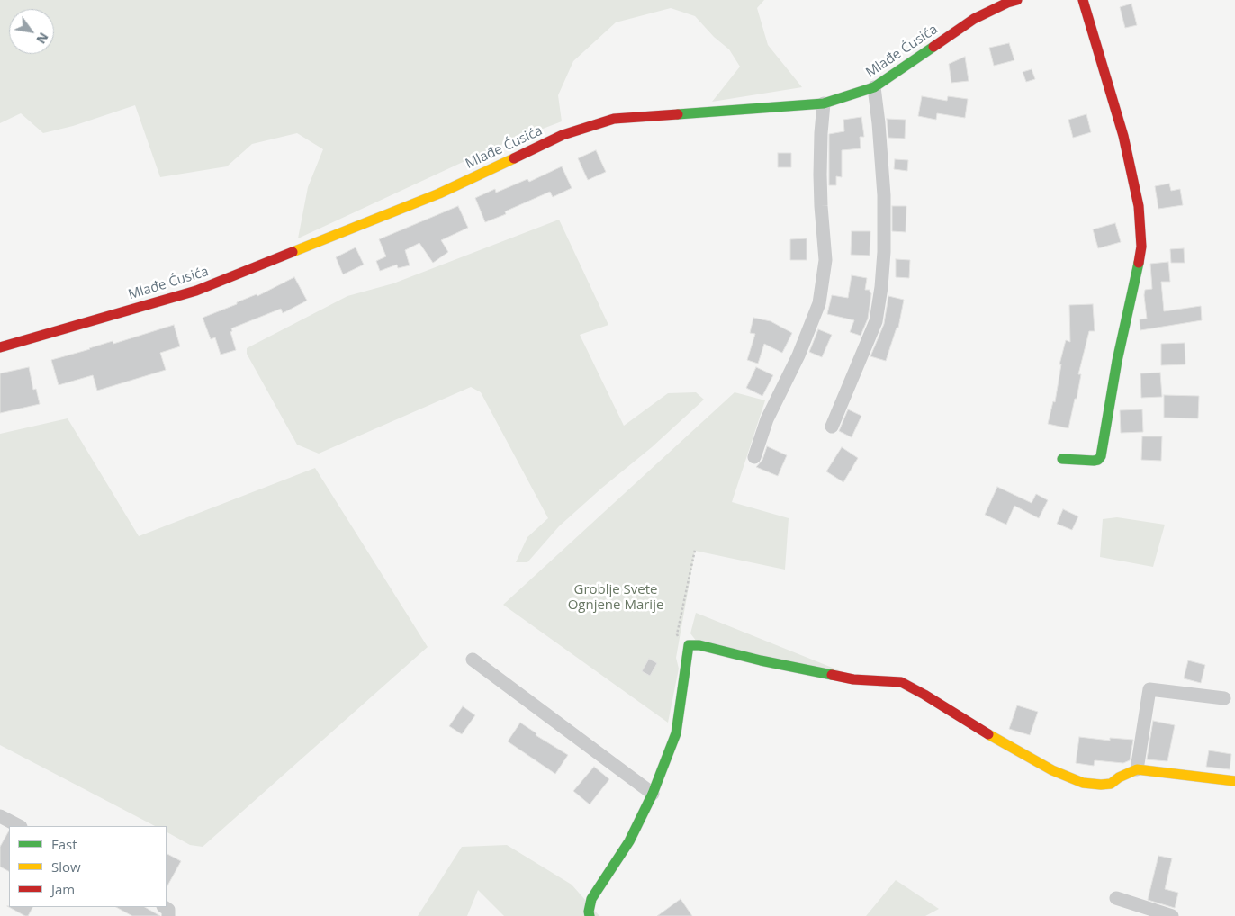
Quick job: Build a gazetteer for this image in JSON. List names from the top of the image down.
{
  "streets": {
    "street": ["Mlađe Ćusića"]
  },
  "parks": ["Groblje Svete Ognjene Marije"],
  "legend": ["Fast", "Slow", "Jam"],
  "north": "bottom right"
}
